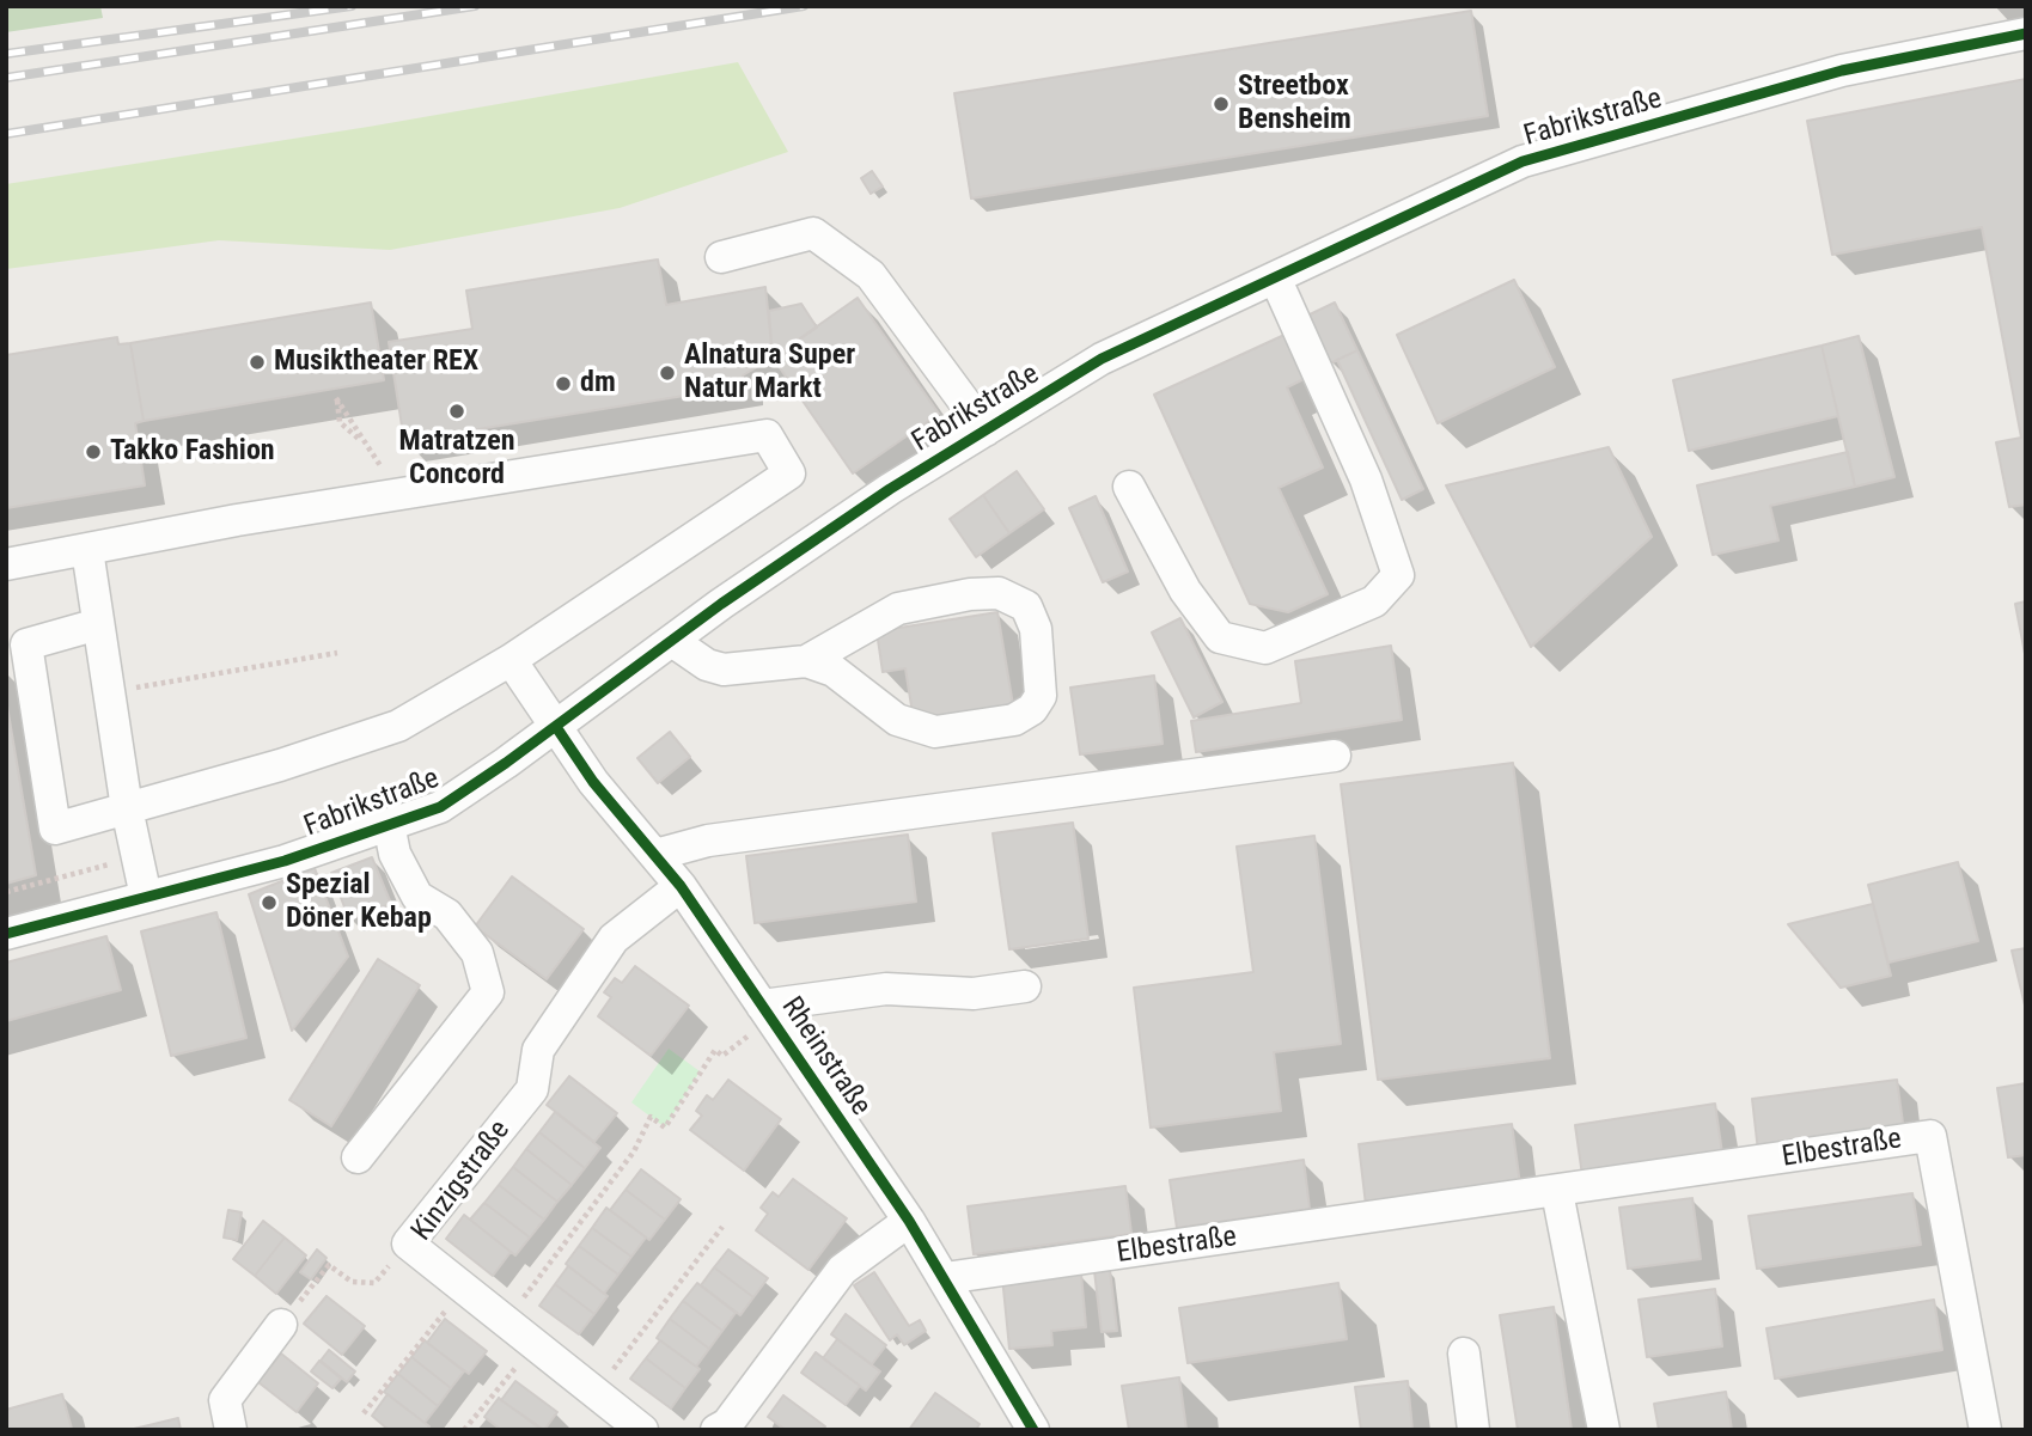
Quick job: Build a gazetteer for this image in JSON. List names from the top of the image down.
{
  "streets": {
    "street": [
      "Fabrikstraße",
      "Rheinstraße",
      "Elbestraße",
      "Kinzigstraße"
    ]
  },
  "crossings": [
    ["Fabrikstraße", "Rheinstraße"],
    ["Rheinstraße", "Elbestraße"],
    ["Rheinstraße", "Kinzigstraße"]
  ],
  "places": [
    "Streetbox Bensheim",
    "Musiktheater REX",
    "Alnatura Super Natur Markt",
    "dm",
    "Matratzen Concord",
    "Takko Fashion",
    "Spezial Döner Kebap"
  ]
}
